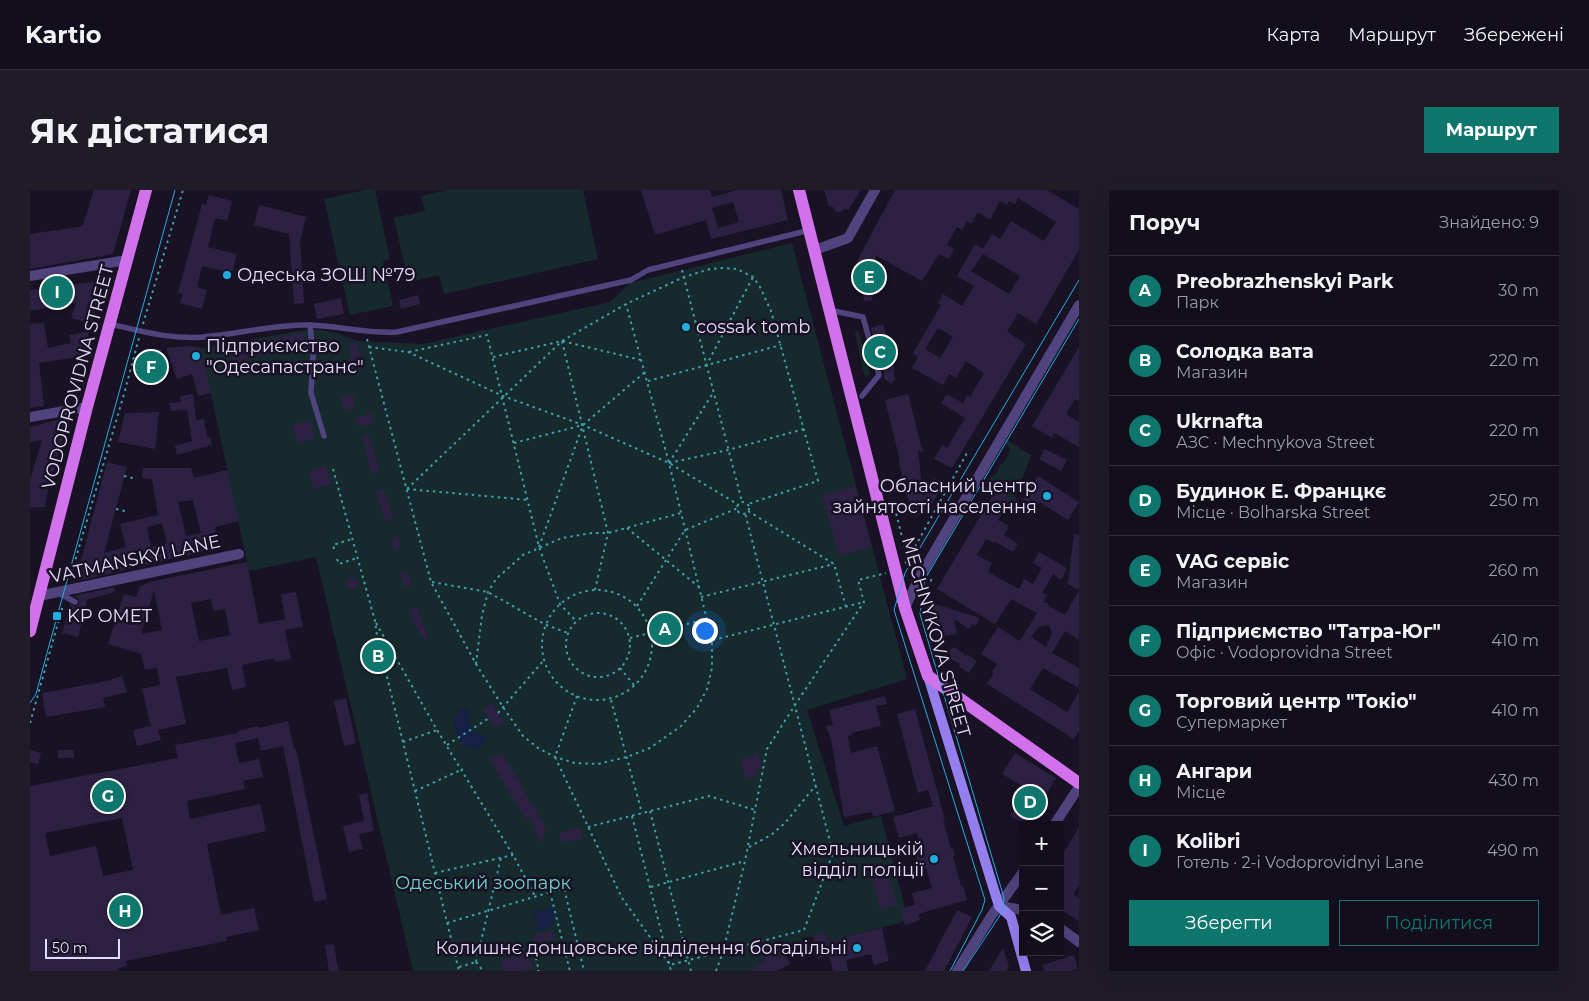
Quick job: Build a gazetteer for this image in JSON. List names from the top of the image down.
{
  "streets": {
    "main road": ["VODOPROVIDNA STREET", "MECHNYKOVA STREET"],
    "street": ["VATMANSKYI LANE"]
  },
  "crossings": [
    ["VODOPROVIDNA STREET", "VATMANSKYI LANE"]
  ],
  "parks": ["Одеський зоопарк"],
  "places": {
    "other": [
      "Одеська ЗОШ №79",
      "cossak tomb",
      "Підприємство \"Одесапастранс\"",
      "Обласний центр зайнятості населення",
      "Хмельницькій відділ поліції",
      "Колишнє донцовське відділення богадільні"
    ],
    "transit": ["KP OMET"]
  },
  "scale_bar": "50 m",
  "page": {
    "header": "Kartio",
    "nav": ["Карта", "Маршрут", "Збережені"],
    "buttons": [
      "Маршрут",
      ["Зберегти", "Поділитися"]
    ],
    "title": "Як дістатися",
    "heading": ["Поруч", "Знайдено: 9"],
    "list": [
      {
        "mark": "A",
        "name": "Preobrazhenskyi Park",
        "note": "Парк",
        "value": "30 m"
      },
      {
        "mark": "B",
        "name": "Солодка вата",
        "note": "Магазин",
        "value": "220 m"
      },
      {
        "mark": "C",
        "name": "Ukrnafta",
        "note": "АЗС · Mechnykova Street",
        "value": "220 m"
      },
      {
        "mark": "D",
        "name": "Будинок Е. Францкє",
        "note": "Місце · Bolharska Street",
        "value": "250 m"
      },
      {
        "mark": "E",
        "name": "VAG сервіс",
        "note": "Магазин",
        "value": "260 m"
      },
      {
        "mark": "F",
        "name": "Підприємство \"Татра-Юг\"",
        "note": "Офіс · Vodoprovidna Street",
        "value": "410 m"
      },
      {
        "mark": "G",
        "name": "Торговий центр \"Токіо\"",
        "note": "Супермаркет",
        "value": "410 m"
      },
      {
        "mark": "H",
        "name": "Ангари",
        "note": "Місце",
        "value": "430 m"
      },
      {
        "mark": "I",
        "name": "Kolibri",
        "note": "Готель · 2-i Vodoprovidnyi Lane",
        "value": "490 m"
      }
    ],
    "pins": [
      "E",
      "I",
      "C",
      "F",
      "A",
      "B",
      "G",
      "D",
      "H"
    ],
    "map_buttons": ["+", "−"],
    "scale": "50 m"
  }
}
